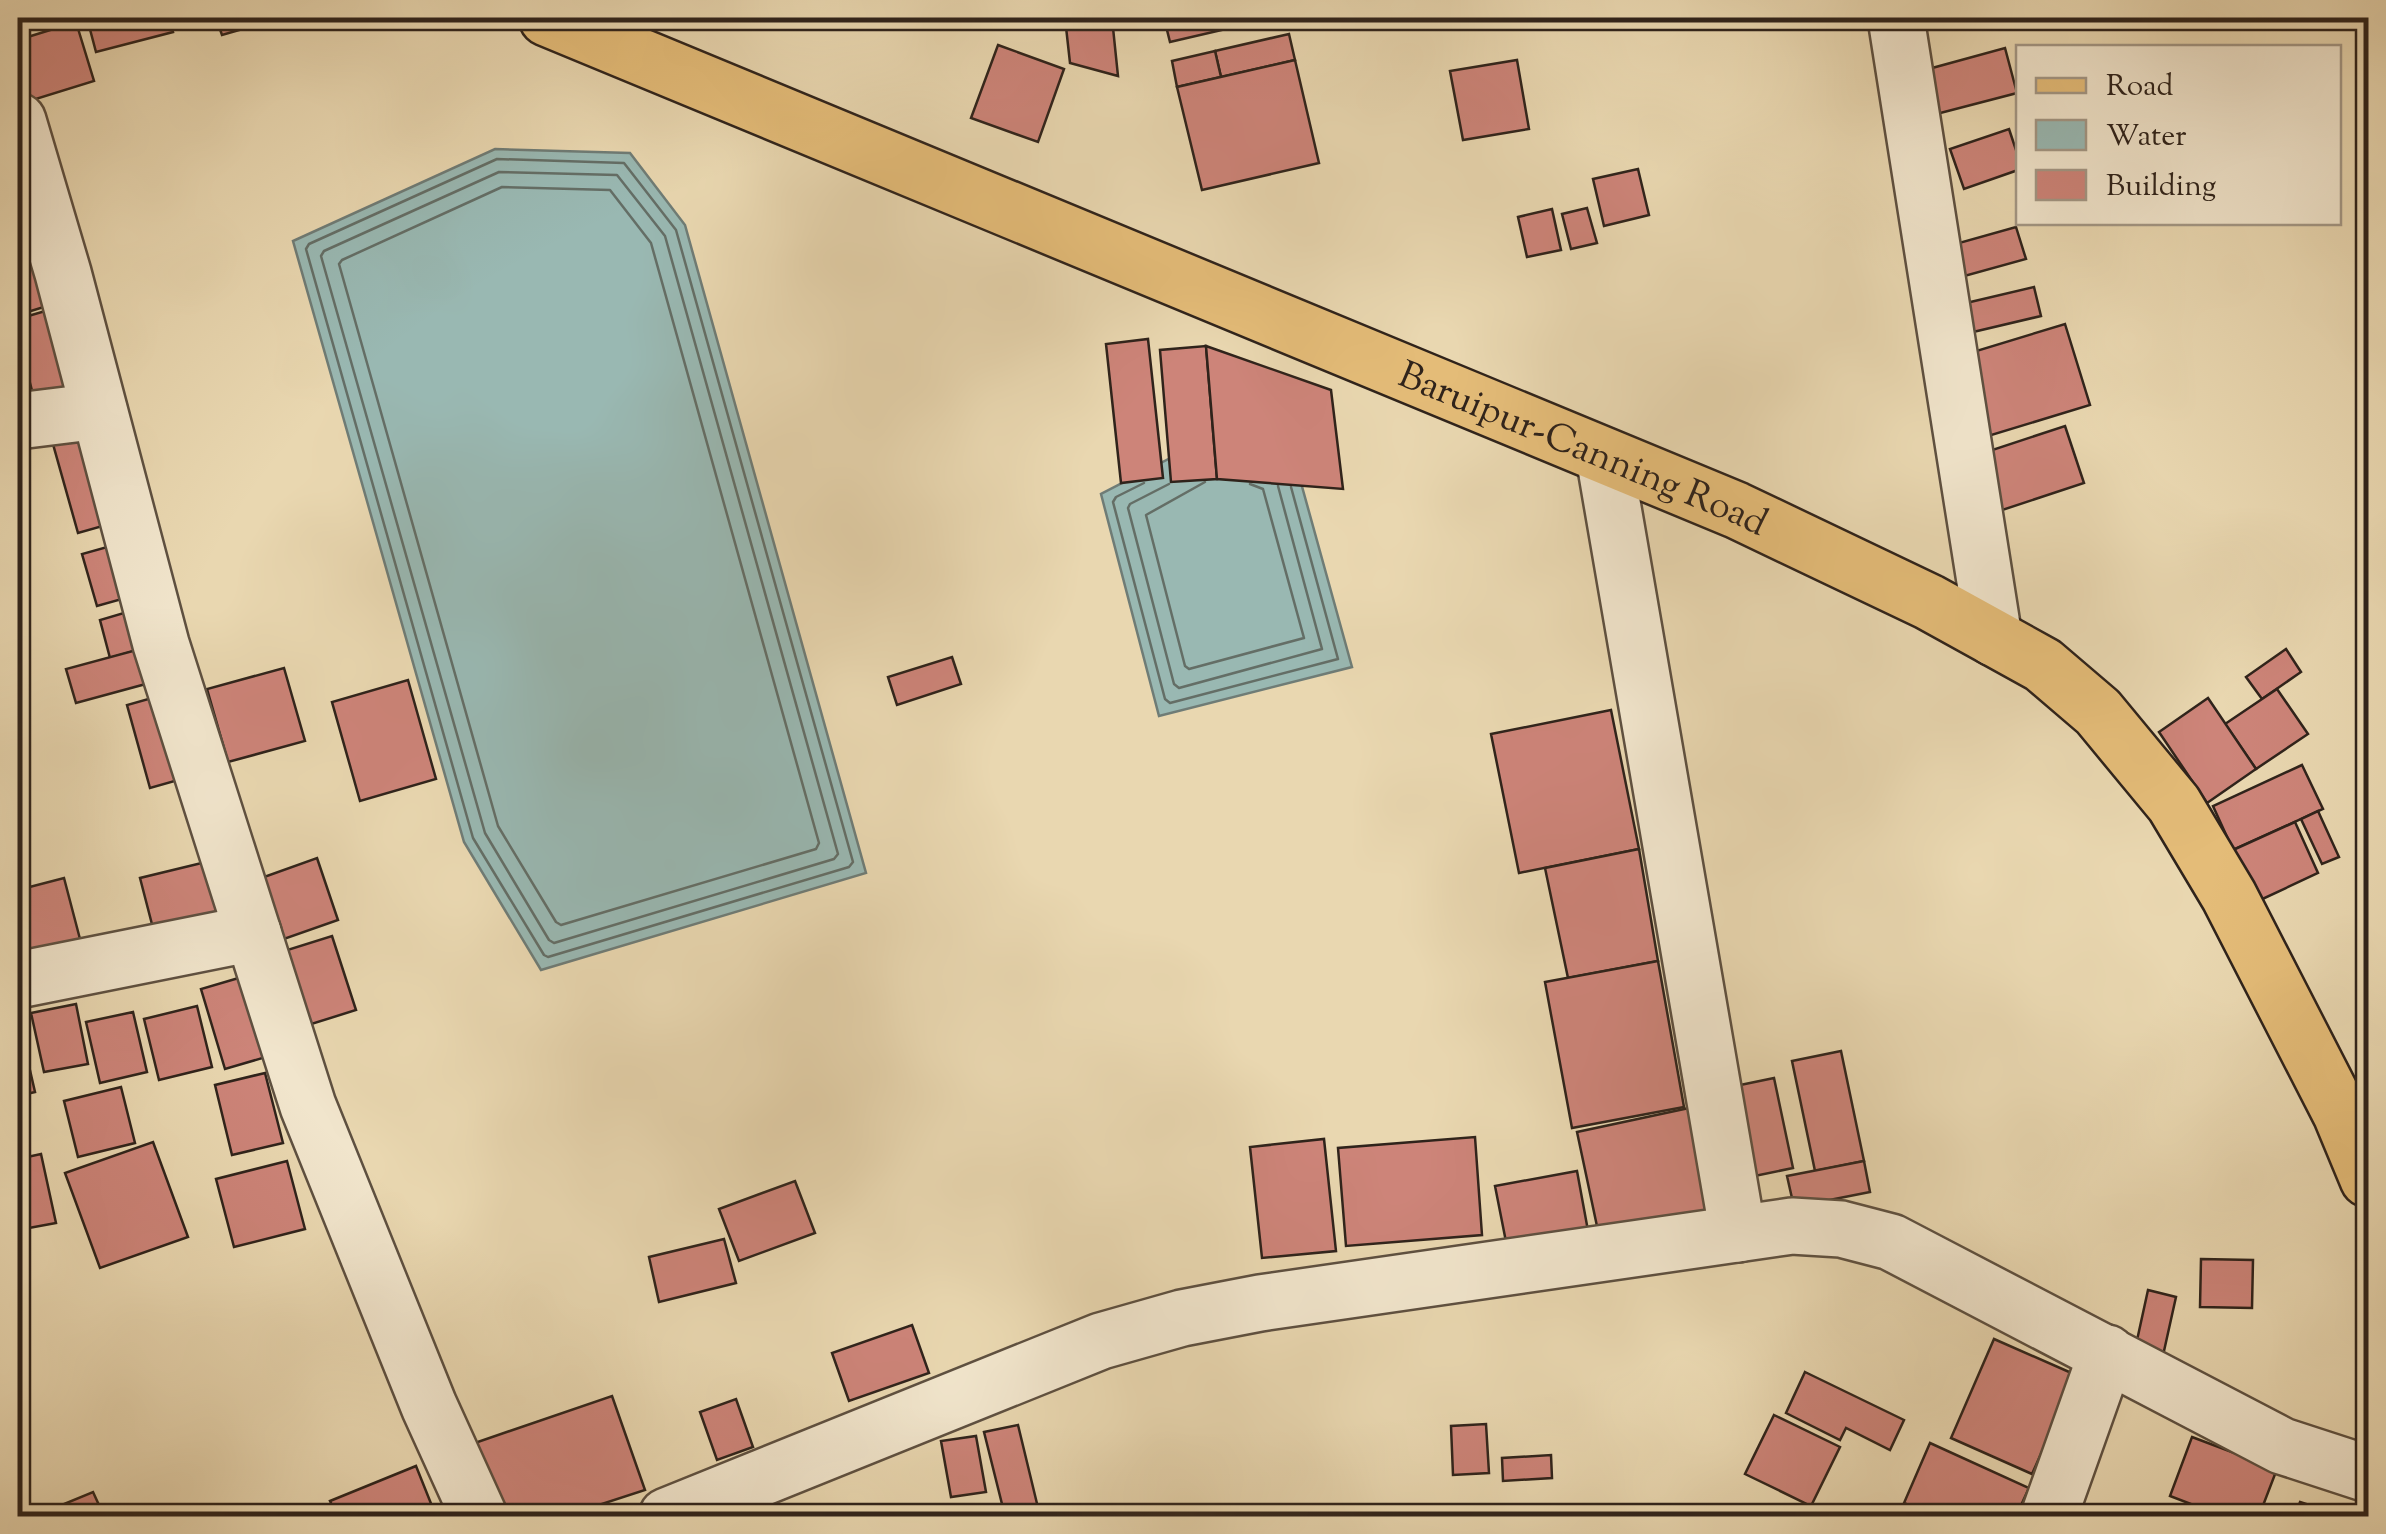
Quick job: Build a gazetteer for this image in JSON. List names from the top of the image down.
{
  "streets": {
    "main road": ["Baruipur-Canning Road"]
  },
  "legend": ["Road", "Water", "Building"]
}
